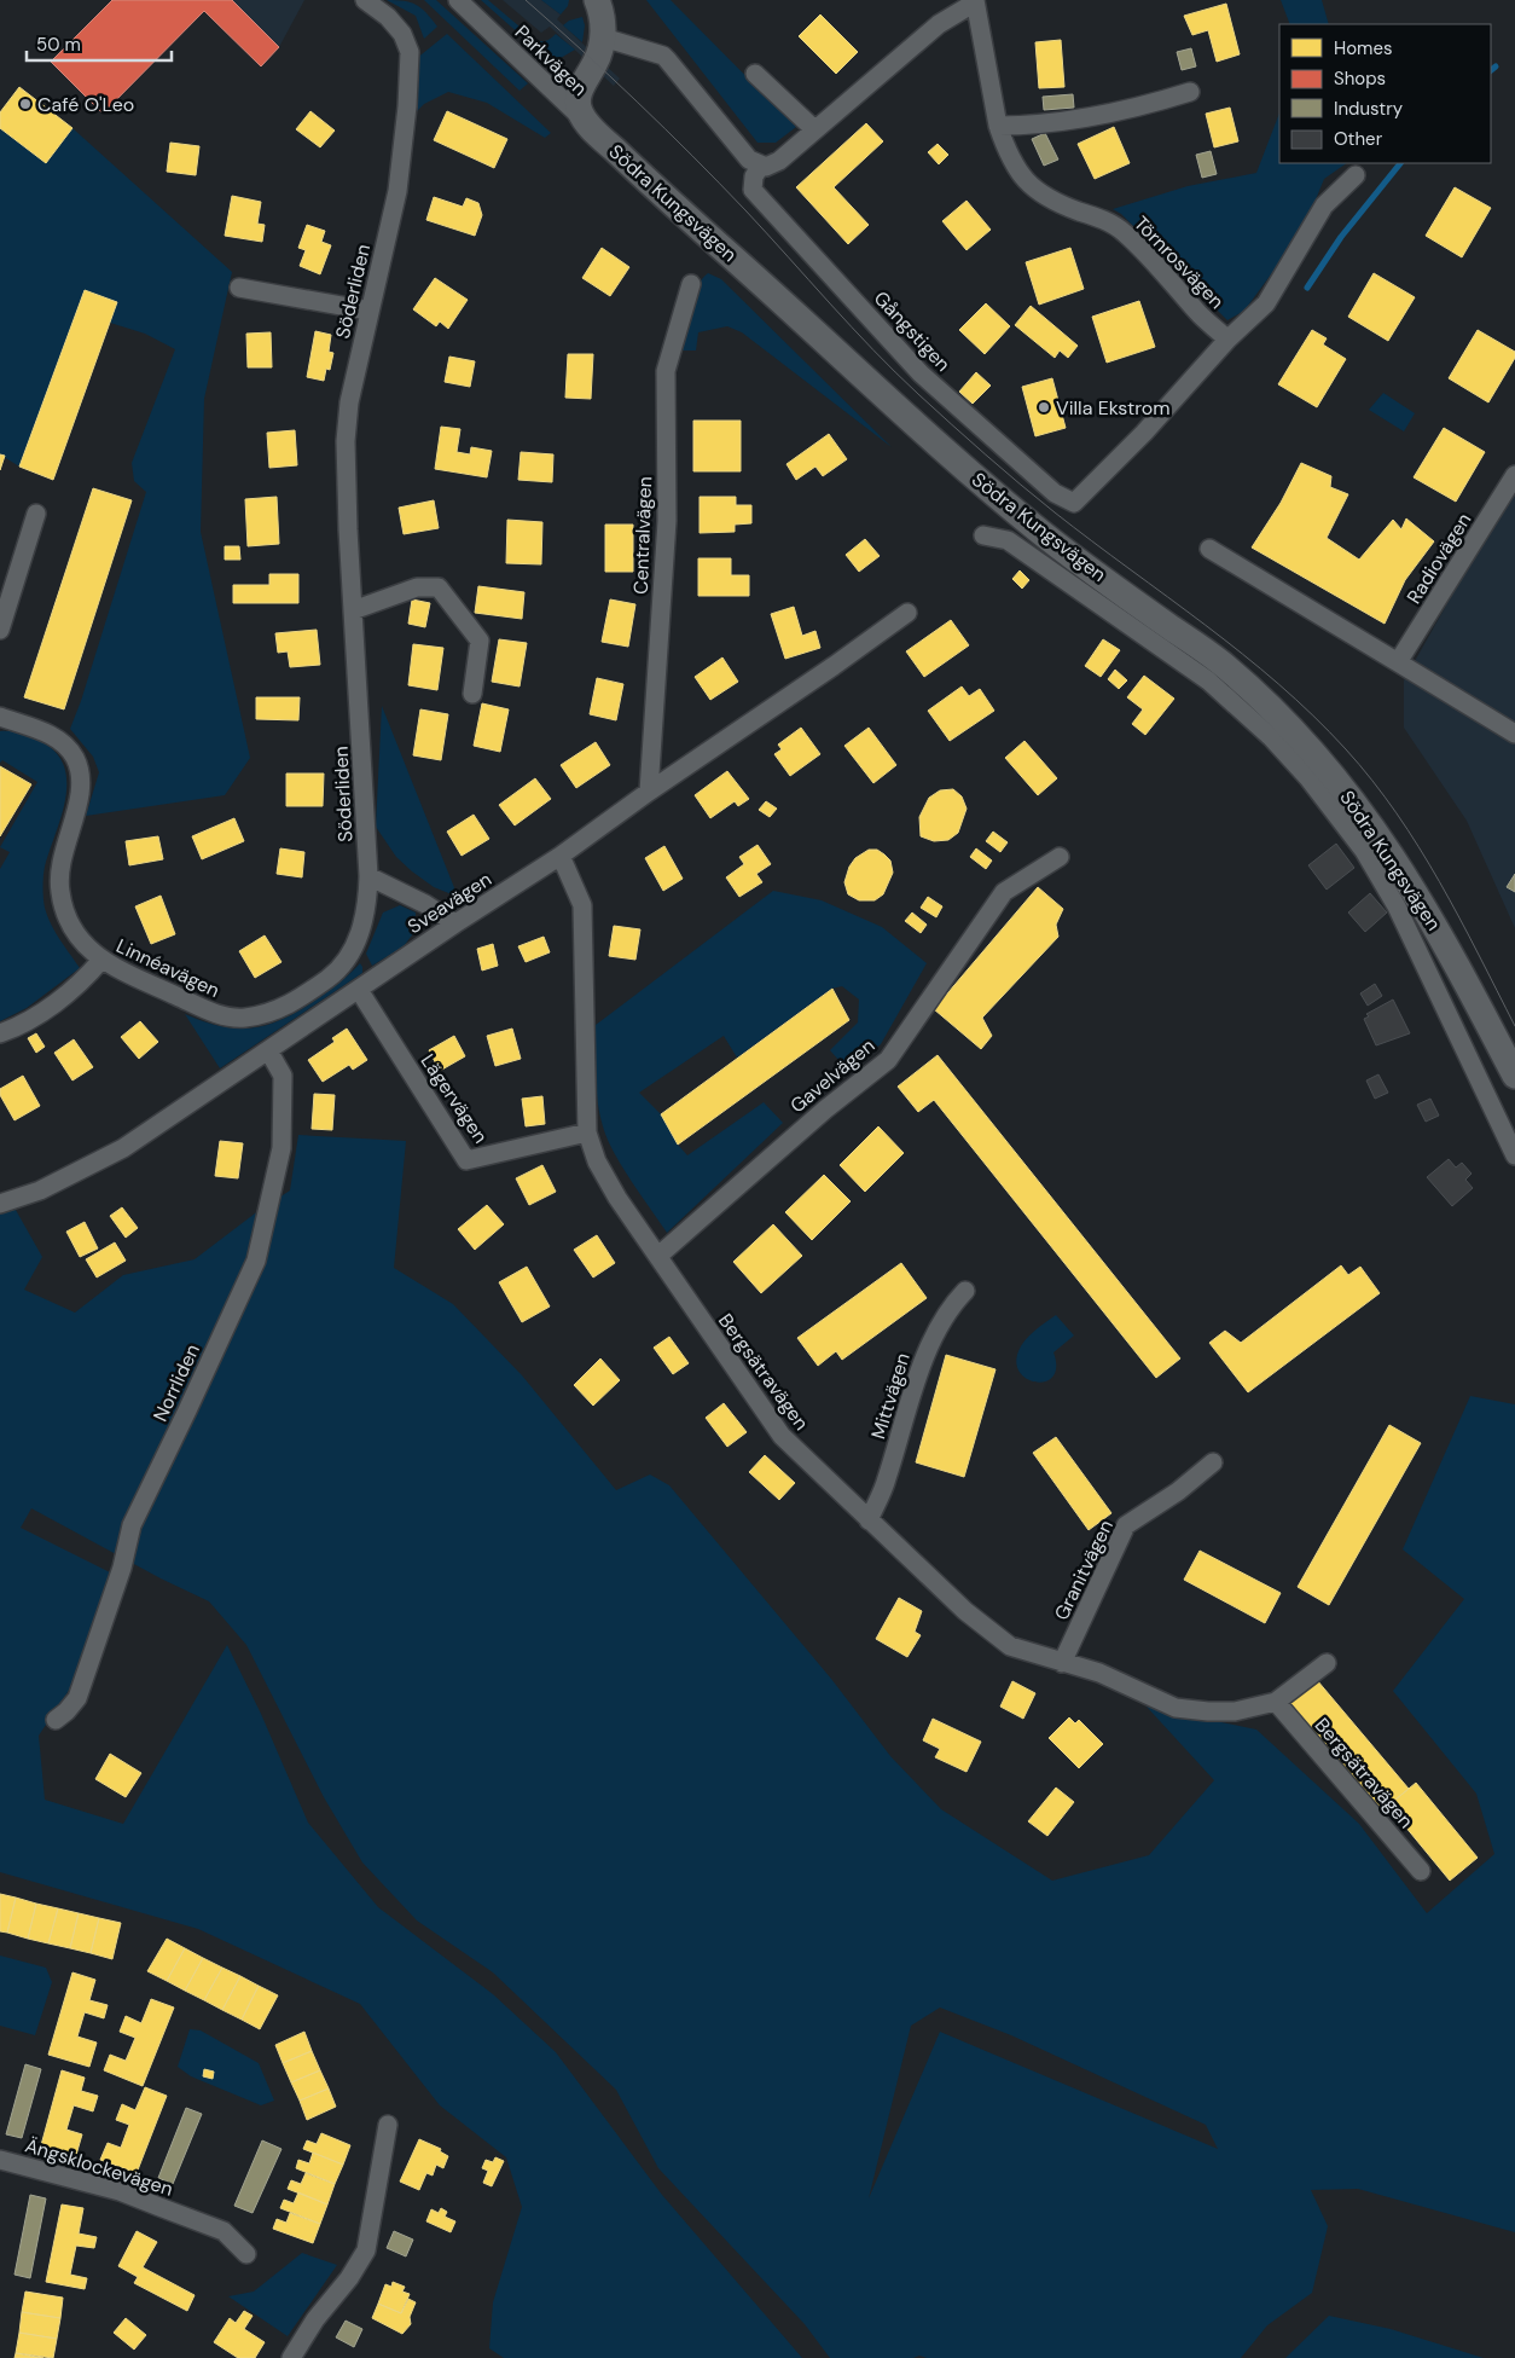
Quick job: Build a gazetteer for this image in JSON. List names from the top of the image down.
{
  "streets": {
    "main road": ["Södra Kungsvägen"],
    "street": [
      "Parkvägen",
      "Törnrosvägen",
      "Söderliden",
      "Gångstigen",
      "Centralvägen",
      "Radiovägen",
      "Sveavägen",
      "Linnéavägen",
      "Gavelvägen",
      "Lägervägen",
      "Bergsätravägen",
      "Norrliden",
      "Mittvägen",
      "Granitvägen",
      "Ängsklockevägen"
    ]
  },
  "crossings": [
    ["Parkvägen", "Södra Kungsvägen"],
    ["Törnrosvägen", "Gångstigen"],
    ["Söderliden", "Linnéavägen"],
    ["Centralvägen", "Sveavägen"],
    ["Sveavägen", "Lägervägen"],
    ["Sveavägen", "Bergsätravägen"],
    ["Sveavägen", "Norrliden"],
    ["Gavelvägen", "Bergsätravägen"],
    ["Lägervägen", "Bergsätravägen"],
    ["Bergsätravägen", "Mittvägen"],
    ["Bergsätravägen", "Granitvägen"]
  ],
  "places": ["Café O'Leo", "Villa Ekstrom"],
  "legend": [
    "Homes",
    "Shops",
    "Industry",
    "Other"
  ],
  "scale_bar": "50 m"
}
